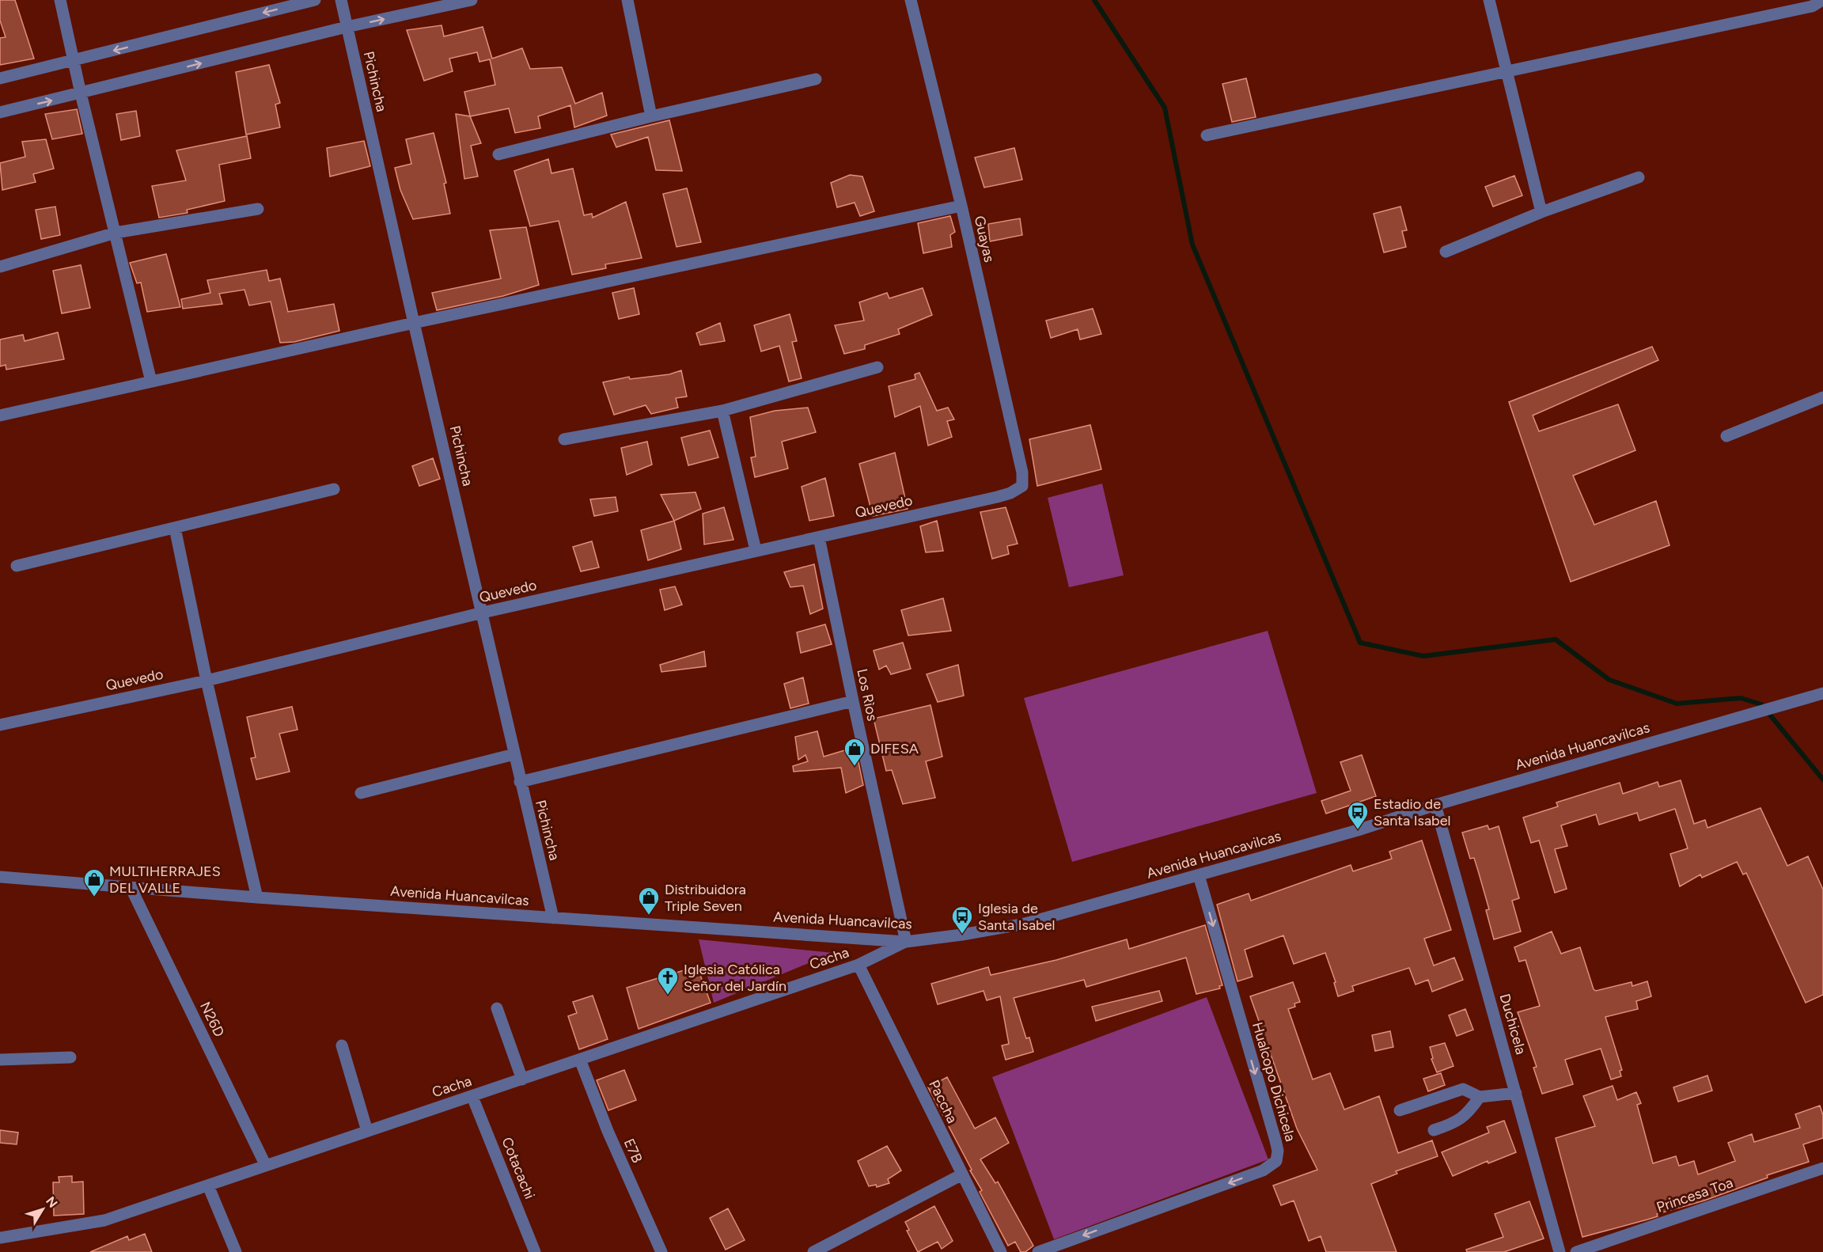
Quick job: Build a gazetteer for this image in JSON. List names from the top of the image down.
{
  "streets": {
    "street": [
      "Pichincha",
      "Guayas",
      "Quevedo",
      "Los Rìos",
      "Avenida Huancavilcas",
      "Cacha",
      "N26D",
      "Duchicela",
      "Hualcopo Dichicela",
      "Paccha",
      "E7B",
      "Cotacachi",
      "Princesa Toa"
    ]
  },
  "crossings": [
    ["Pichincha", "Quevedo"],
    ["Pichincha", "Avenida Huancavilcas"],
    ["Guayas", "Quevedo"],
    ["Quevedo", "Los Rìos"],
    ["Los Rìos", "Avenida Huancavilcas"],
    ["Los Rìos", "Cacha"],
    ["Avenida Huancavilcas", "Cacha"],
    ["Avenida Huancavilcas", "N26D"],
    ["Avenida Huancavilcas", "Duchicela"],
    ["Avenida Huancavilcas", "Hualcopo Dichicela"],
    ["Cacha", "N26D"],
    ["Cacha", "Paccha"],
    ["Cacha", "E7B"],
    ["Cacha", "Cotacachi"]
  ],
  "places": {
    "shop": ["DIFESA", "MULTIHERRAJES DEL VALLE", "Distribuidora Triple Seven"],
    "bus stop": ["Estadio de Santa Isabel", "Iglesia de Santa Isabel"],
    "church": ["Iglesia Católica Señor del Jardín"]
  },
  "north": "top right"
}
